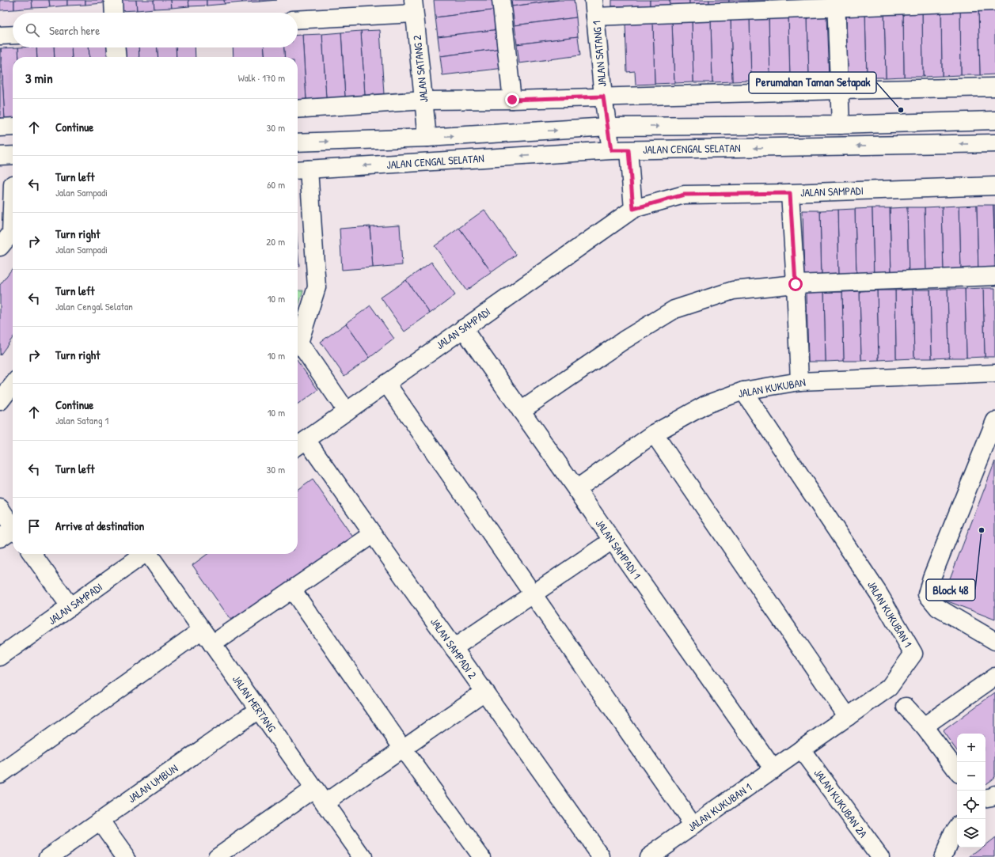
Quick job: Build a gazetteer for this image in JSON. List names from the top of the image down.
{
  "streets": {
    "street": [
      "JALAN SATANG 1",
      "JALAN SATANG 2",
      "JALAN CENGAL SELATAN",
      "JALAN SAMPADI",
      "JALAN KUKUBAN",
      "JALAN SAMPADI 1",
      "JALAN KUKUBAN 1",
      "JALAN SAMPADI 2",
      "JALAN MERTANG",
      "JALAN UMBUN",
      "JALAN KUKUBAN 2A"
    ]
  },
  "crossings": [
    ["JALAN SATANG 1", "JALAN CENGAL SELATAN"],
    ["JALAN SATANG 2", "JALAN CENGAL SELATAN"],
    ["JALAN SAMPADI", "JALAN SAMPADI 1"],
    ["JALAN SAMPADI", "JALAN SAMPADI 2"],
    ["JALAN KUKUBAN", "JALAN SAMPADI 1"],
    ["JALAN KUKUBAN", "JALAN KUKUBAN 1"],
    ["JALAN SAMPADI 1", "JALAN KUKUBAN 1"],
    ["JALAN KUKUBAN 1", "JALAN KUKUBAN 2A"],
    ["JALAN MERTANG", "JALAN UMBUN"]
  ],
  "places": ["Perumahan Taman Setapak", "Block 48"],
  "page": {
    "search": "Search here",
    "heading": ["3 min", "Walk · 170 m"],
    "list": [
      ["Continue", "30 m"],
      ["Turn left", "Jalan Sampadi", "60 m"],
      ["Turn right", "Jalan Sampadi", "20 m"],
      ["Turn left", "Jalan Cengal Selatan", "10 m"],
      ["Turn right", "10 m"],
      ["Continue", "Jalan Satang 1", "10 m"],
      ["Turn left", "30 m"],
      "Arrive at destination"
    ],
    "map_buttons": ["+", "−"]
  }
}
